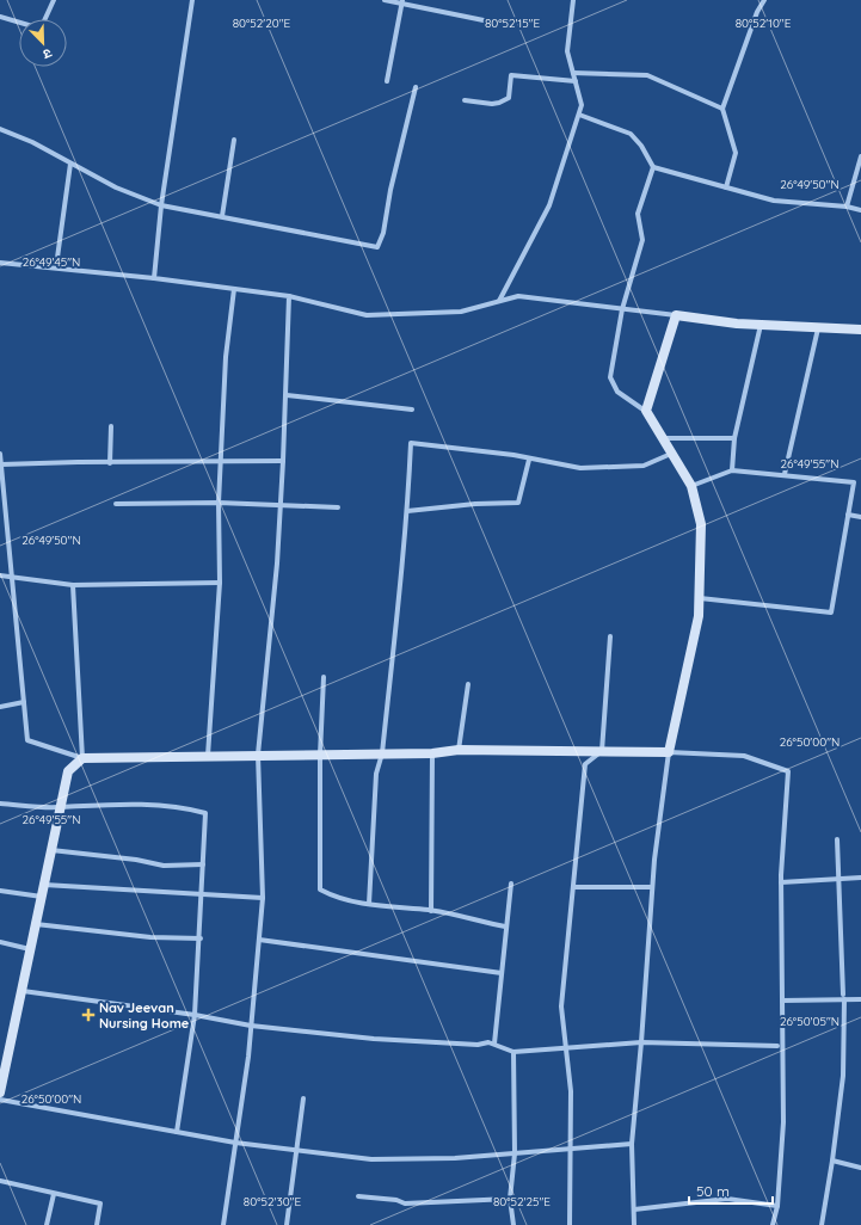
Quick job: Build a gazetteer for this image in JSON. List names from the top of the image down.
{
  "places": {
    "health": ["Nav Jeevan Nursing Home"]
  },
  "scale_bar": "50 m",
  "north": "bottom right",
  "coordinates": [
    "80°52'20\"E",
    "80°52'15\"E",
    "80°52'10\"E",
    "26°49'50\"N",
    "26°49'45\"N",
    "26°49'55\"N",
    "26°50'00\"N",
    "26°50'05\"N",
    "80°52'30\"E",
    "80°52'25\"E"
  ]
}
